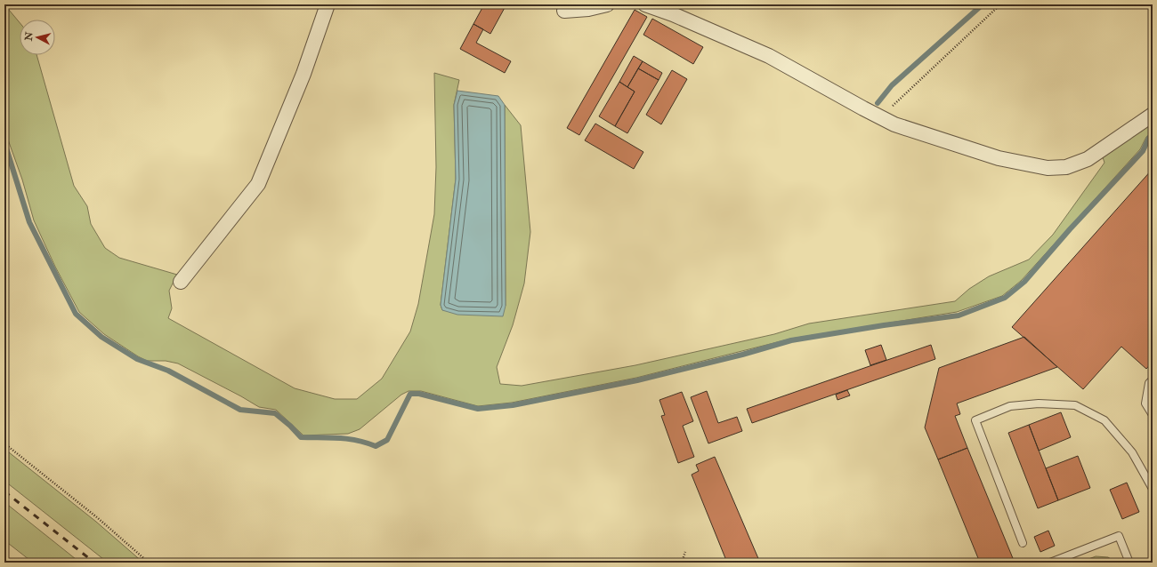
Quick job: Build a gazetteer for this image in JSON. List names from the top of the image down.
{
  "north": "left"
}
